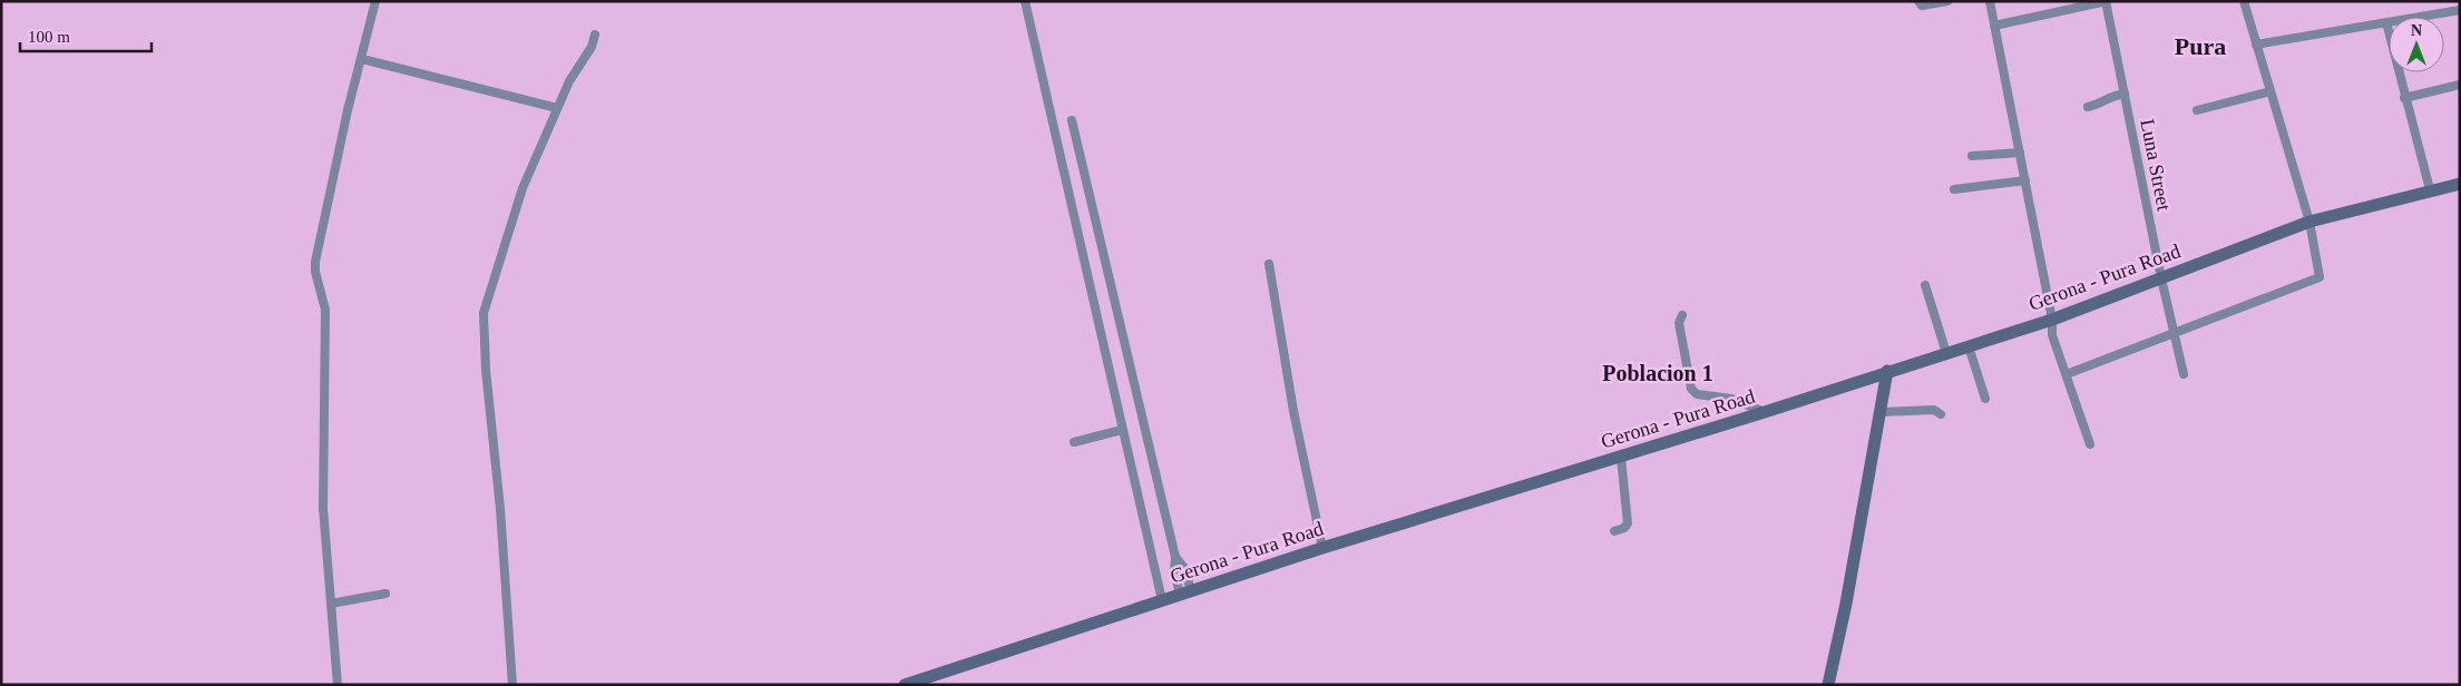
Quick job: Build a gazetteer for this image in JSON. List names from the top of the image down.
{
  "streets": {
    "main road": ["Gerona - Pura Road"],
    "street": ["Luna Street"]
  },
  "crossings": [
    ["Luna Street", "Gerona - Pura Road"]
  ],
  "districts": ["Pura", "Poblacion 1"],
  "scale_bar": "100 m",
  "north": "top"
}
